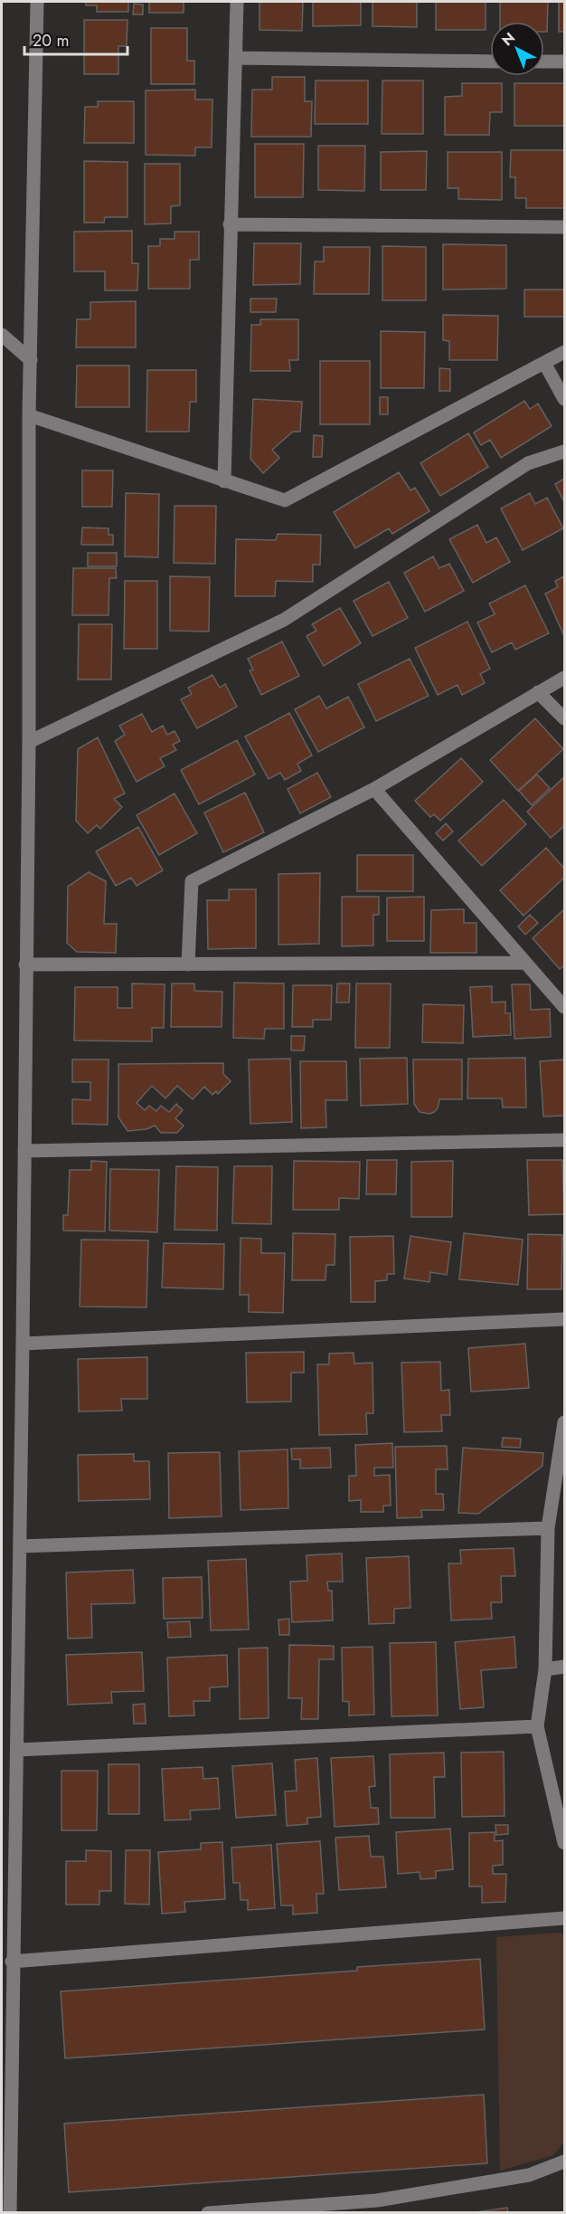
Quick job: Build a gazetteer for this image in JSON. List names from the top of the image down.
{
  "scale_bar": "20 m",
  "north": "top left"
}
